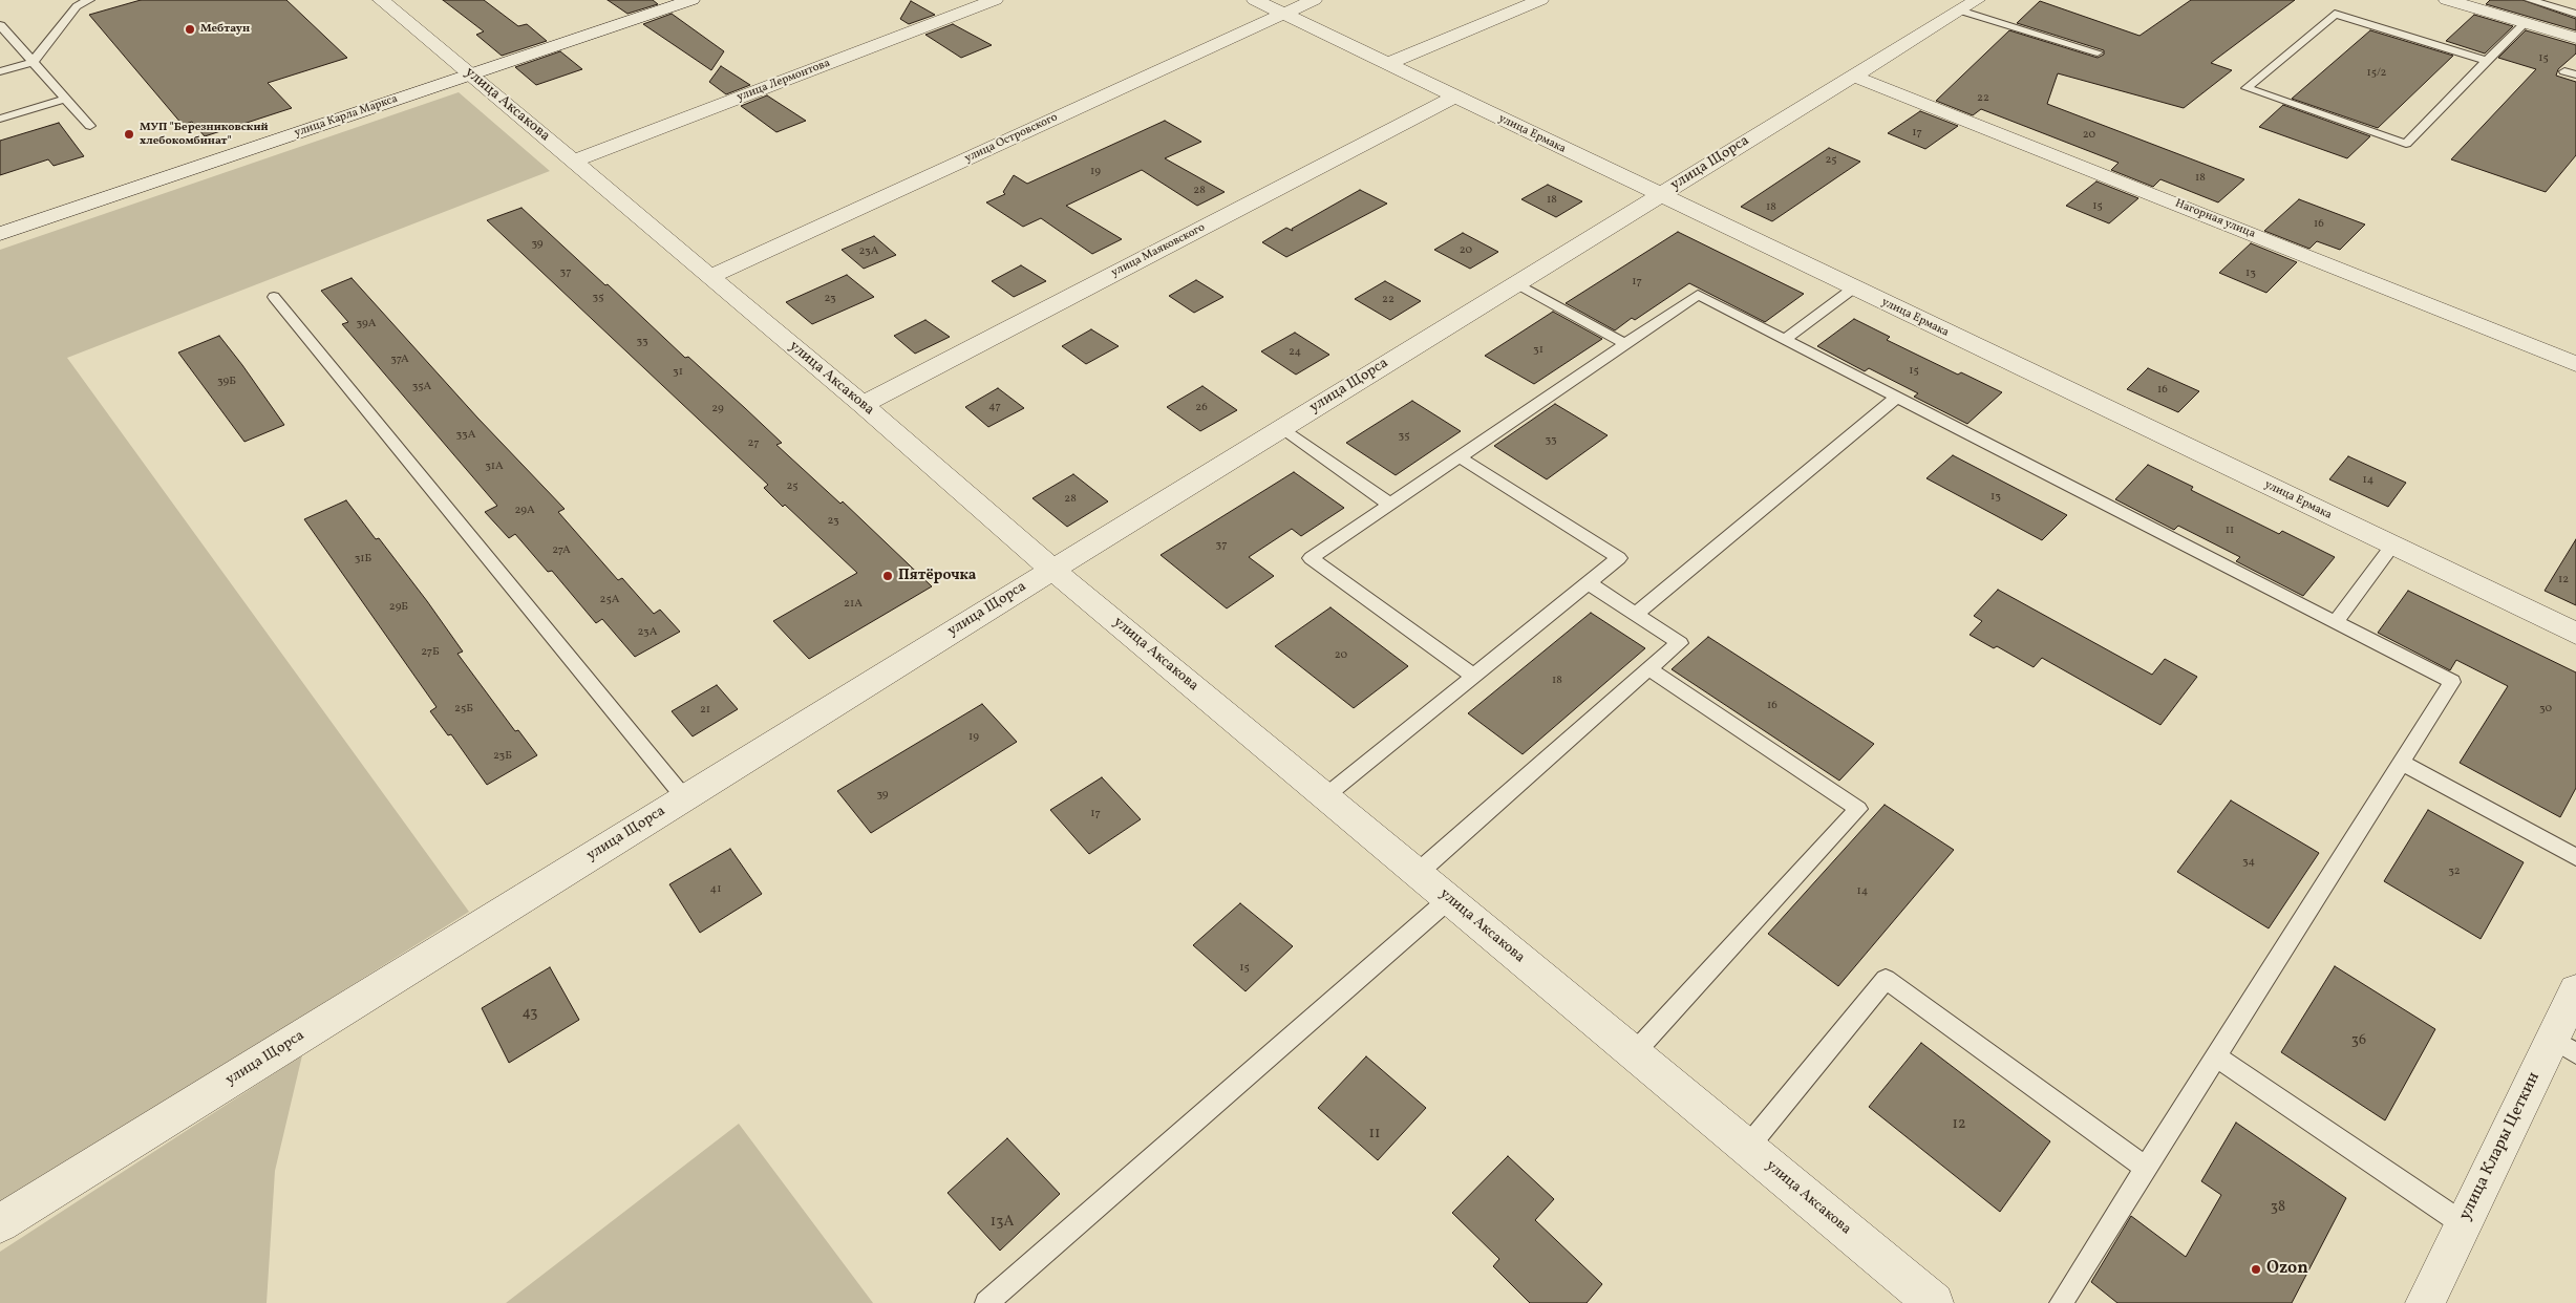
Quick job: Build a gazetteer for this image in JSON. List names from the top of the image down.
{
  "streets": {
    "street": [
      "улица Лермонтова",
      "улица Аксакова",
      "улица Карла Маркса",
      "улица Ермака",
      "улица Островского",
      "улица Щорса",
      "Нагорная улица",
      "улица Маяковского",
      "улица Клары Цеткин"
    ]
  },
  "crossings": [
    ["улица Лермонтова", "улица Аксакова"],
    ["улица Аксакова", "улица Карла Маркса"],
    ["улица Аксакова", "улица Островского"],
    ["улица Аксакова", "улица Щорса"],
    ["улица Аксакова", "улица Маяковского"],
    ["улица Ермака", "улица Островского"],
    ["улица Ермака", "улица Щорса"],
    ["улица Ермака", "улица Маяковского"],
    ["улица Щорса", "Нагорная улица"]
  ],
  "places": [
    "Мебтаун",
    "МУП \"Березниковский хлебокомбинат\"",
    "Пятёрочка",
    "Ozon"
  ],
  "house_numbers": [
    "15",
    "15/2",
    "22",
    "17",
    "20",
    "25",
    "19",
    "18",
    "28",
    "18",
    "15",
    "18",
    "16",
    "39",
    "20",
    "23А",
    "37",
    "13",
    "17",
    "35",
    "23",
    "22",
    "39А",
    "33",
    "31",
    "24",
    "37А",
    "15",
    "31",
    "39Б",
    "35А",
    "16",
    "47",
    "26",
    "29",
    "33А",
    "35",
    "33",
    "27",
    "31А",
    "14",
    "25",
    "13",
    "28",
    "29А",
    "23",
    "11",
    "37",
    "27А",
    "31Б",
    "12",
    "25А",
    "21А",
    "29Б",
    "23А",
    "27Б",
    "20",
    "18",
    "16",
    "25Б",
    "30",
    "21",
    "19",
    "23Б",
    "39",
    "17",
    "34",
    "32",
    "41",
    "14",
    "15",
    "43",
    "36",
    "12",
    "11",
    "38",
    "13А"
  ]
}
